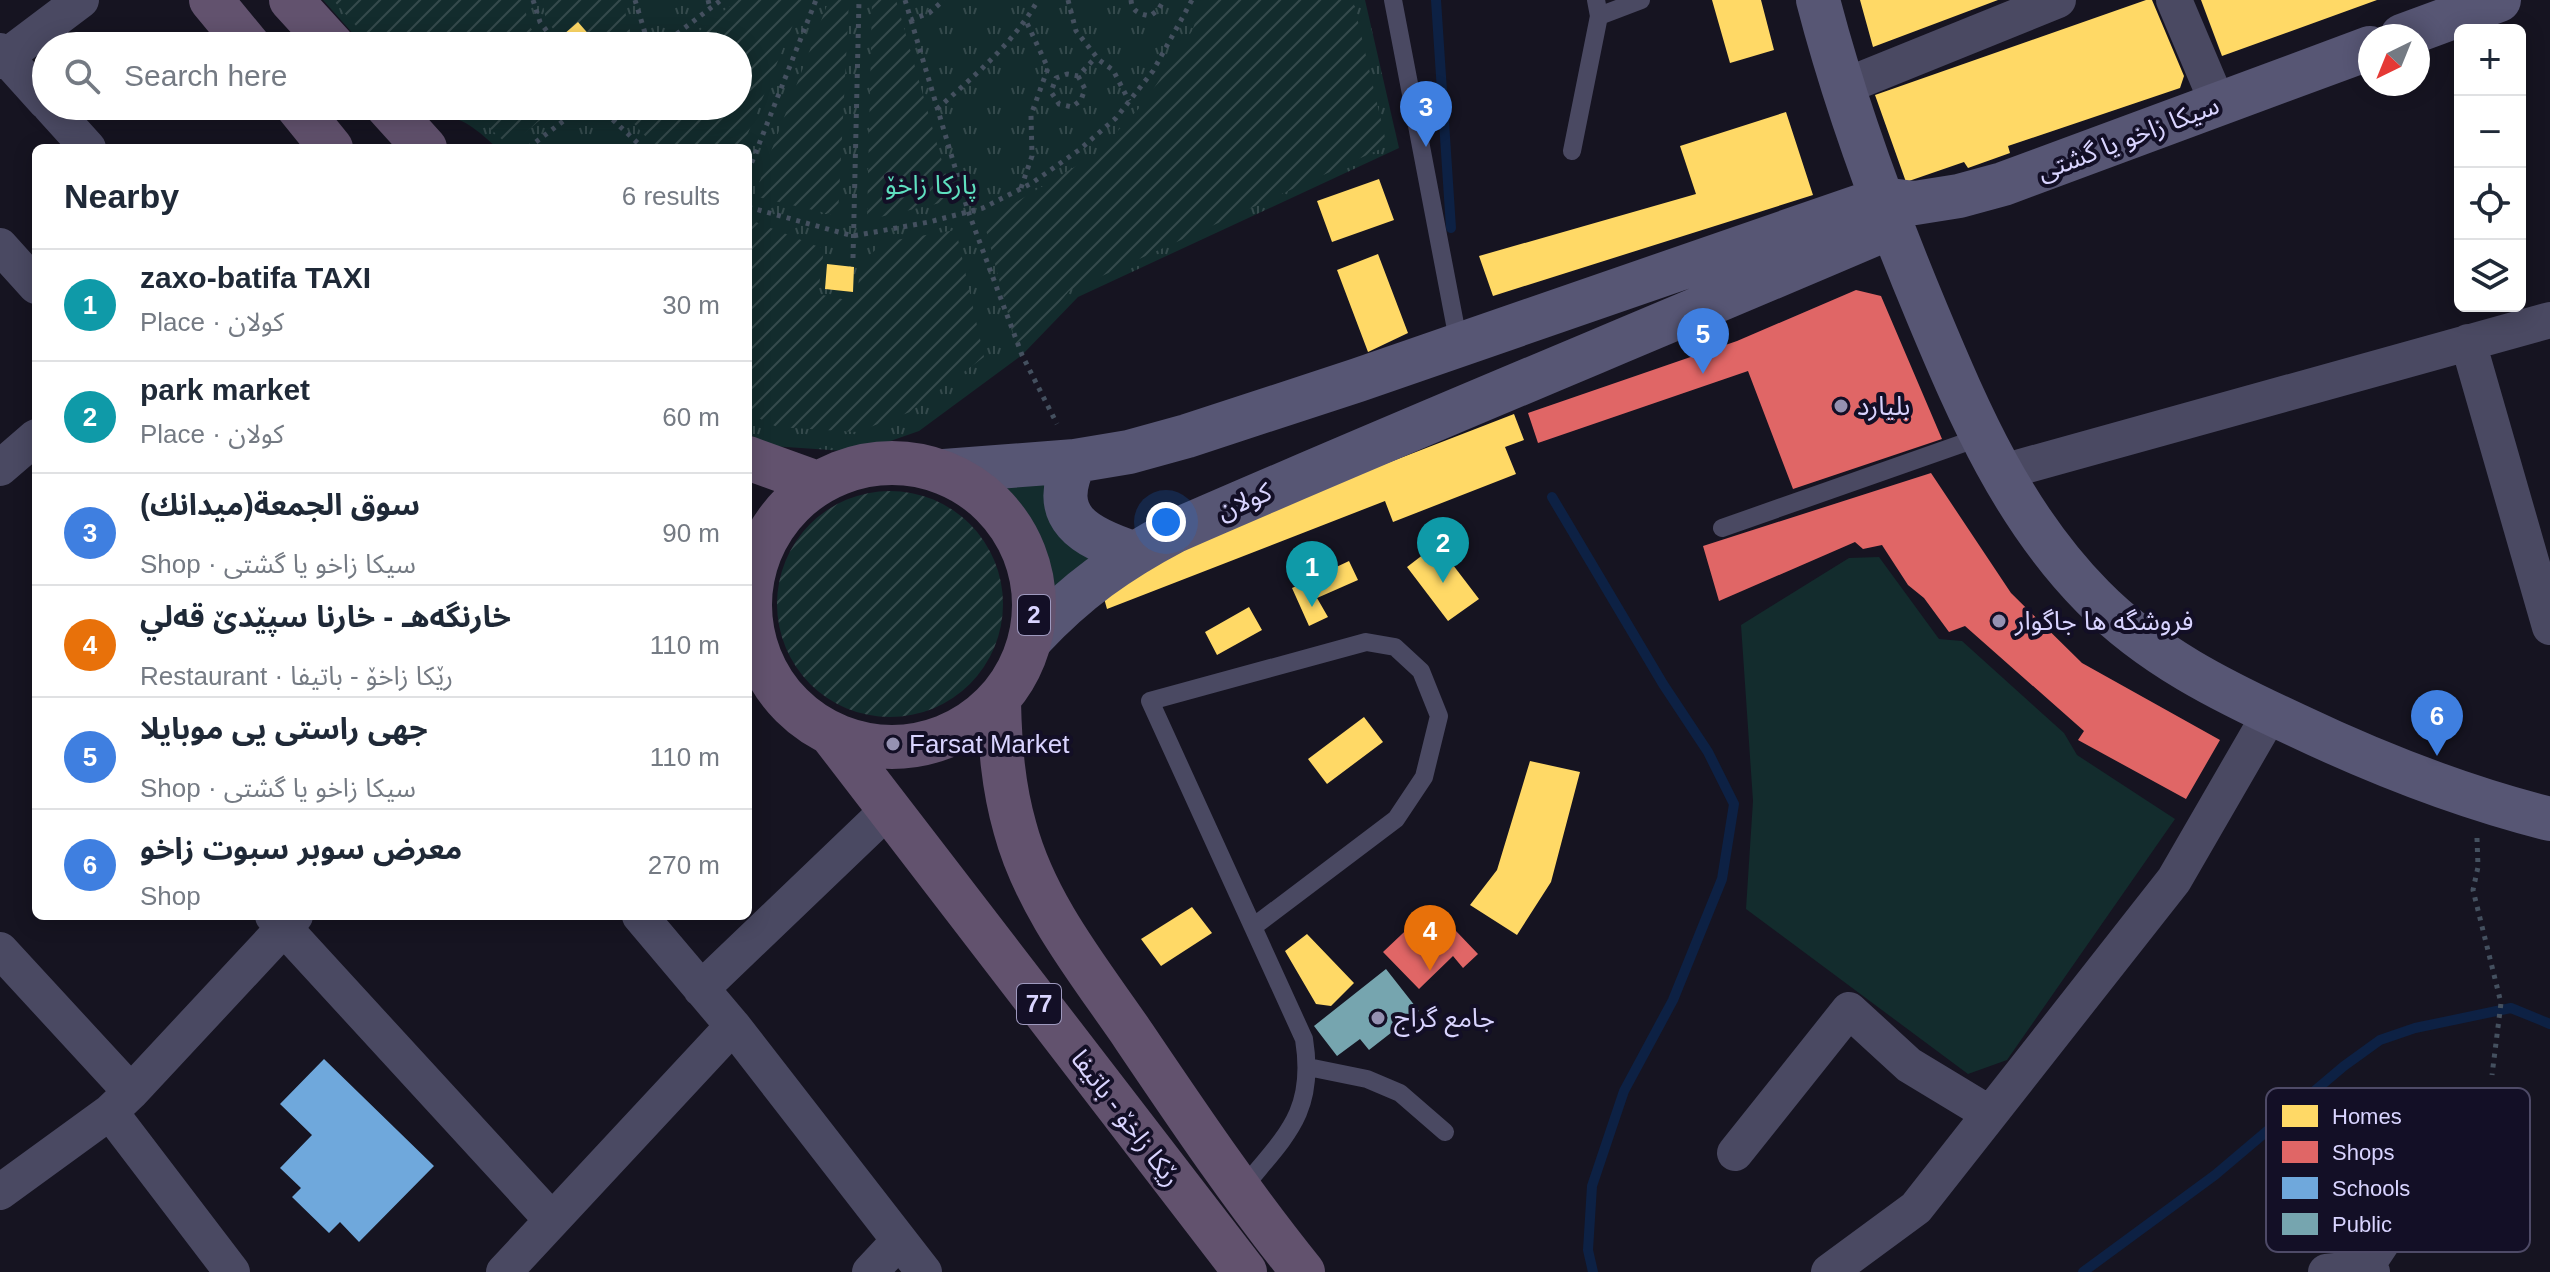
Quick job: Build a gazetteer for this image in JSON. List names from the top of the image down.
{
  "streets": {
    "highway": ["2", "77", "رێکا زاخۆ - باتیفا"],
    "main road": ["سیکا زاخو یا گشتى", "كولان"]
  },
  "crossings": [
    ["سیکا زاخو یا گشتى", "كولان"],
    ["كولان", "2"],
    ["2", "رێکا زاخۆ - باتیفا"]
  ],
  "parks": ["پارکا زاخۆ"],
  "places": [
    "بليارد",
    "فروشگه ها جاگوار",
    "Farsat Market",
    "جامع گراج"
  ],
  "legend": [
    "Homes",
    "Shops",
    "Schools",
    "Public"
  ],
  "north": "bottom left",
  "page": {
    "map_buttons": ["+", "−"],
    "search": "Search here",
    "pins": [
      "3",
      "5",
      "2",
      "1",
      "6",
      "4"
    ],
    "heading": ["Nearby", "6 results"],
    "list": [
      {
        "mark": "1",
        "name": "zaxo-batifa TAXI",
        "note": "Place · كولان",
        "value": "30 m"
      },
      {
        "mark": "2",
        "name": "park market",
        "note": "Place · كولان",
        "value": "60 m"
      },
      {
        "mark": "3",
        "name": "سوق الجمعة(ميدانك)",
        "note": "Shop · سیکا زاخو یا گشتى",
        "value": "90 m"
      },
      {
        "mark": "4",
        "name": "خارنگه‌هـ - خارنا سپێدێ قه‌لي",
        "note": "Restaurant · رێکا زاخۆ - باتیفا",
        "value": "110 m"
      },
      {
        "mark": "5",
        "name": "جهى راستى يى موبايلا",
        "note": "Shop · سیکا زاخو یا گشتى",
        "value": "110 m"
      },
      {
        "mark": "6",
        "name": "معرض سوبر سبوت زاخو",
        "note": "Shop",
        "value": "270 m"
      }
    ]
  }
}
